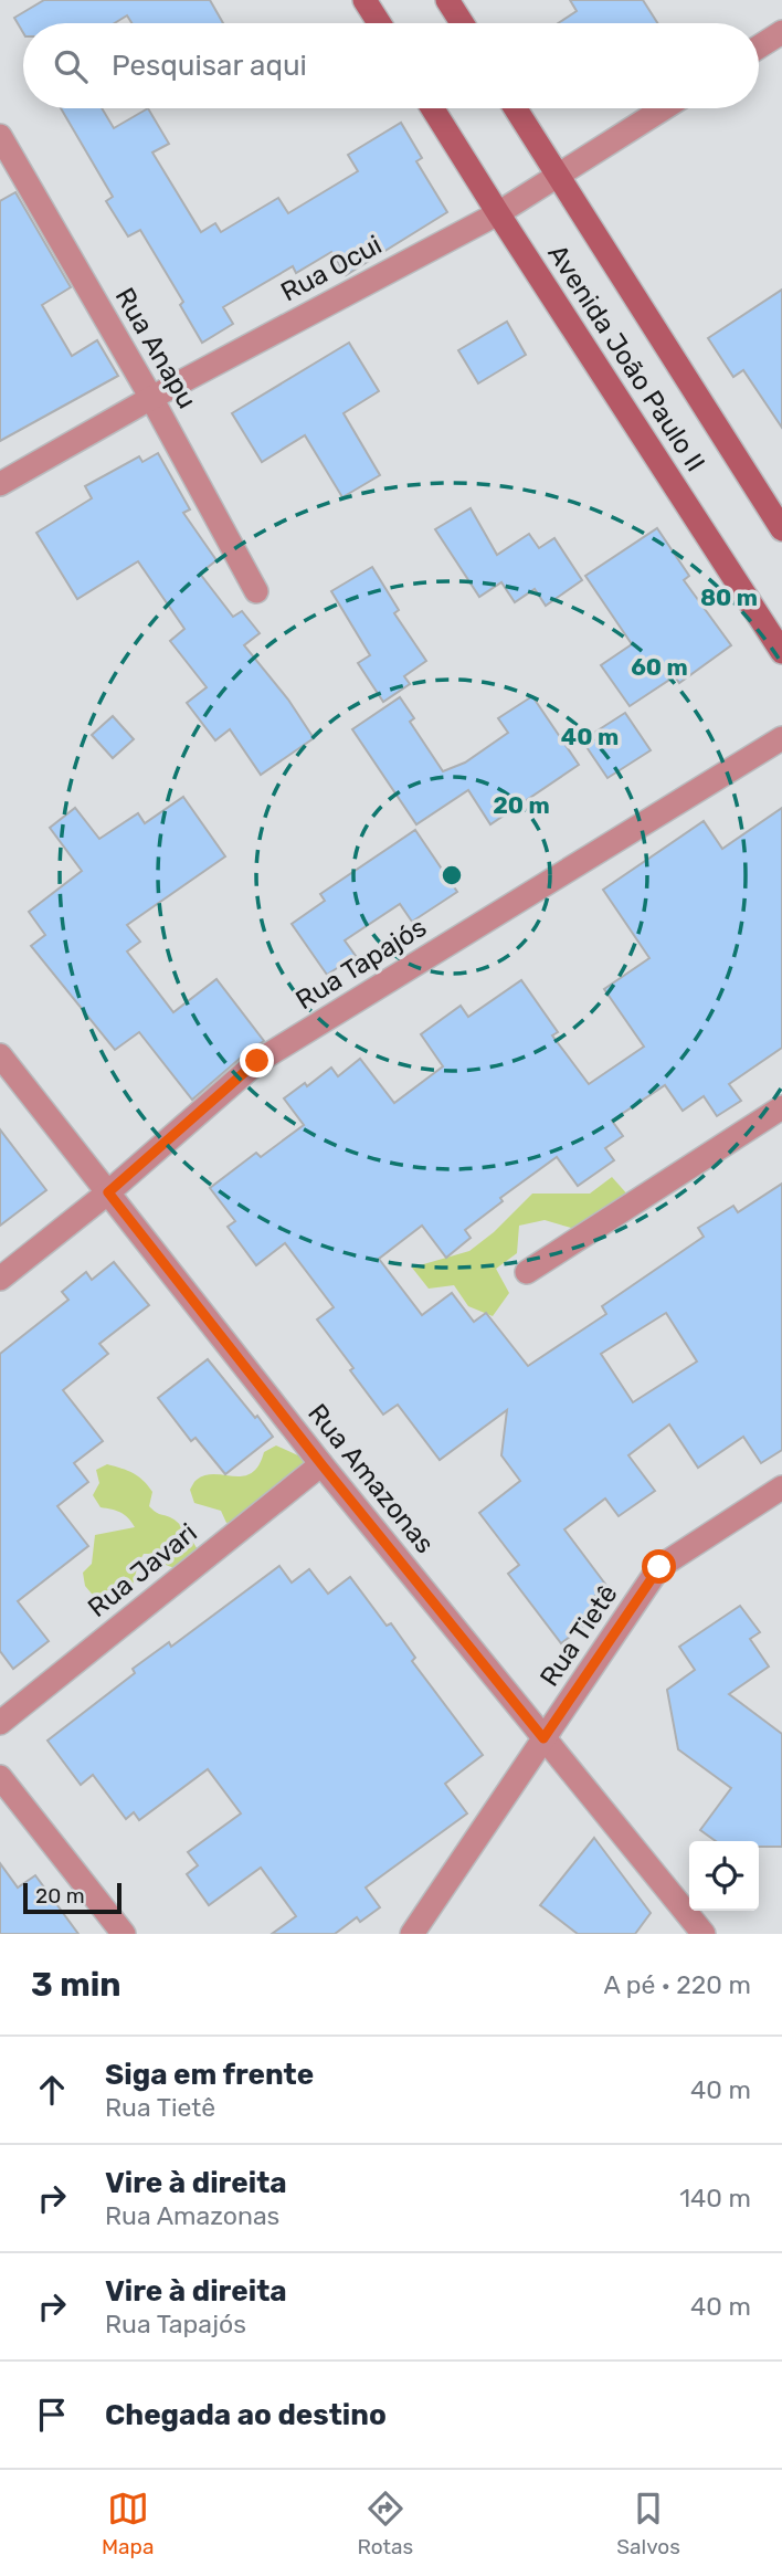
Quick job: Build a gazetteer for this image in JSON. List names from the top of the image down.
{
  "streets": {
    "main road": ["Avenida João Paulo II"],
    "street": [
      "Rua Ocui",
      "Rua Anapu",
      "Rua Tapajós",
      "Rua Amazonas",
      "Rua Javari",
      "Rua Tietê"
    ]
  },
  "crossings": [
    ["Rua Ocui", "Rua Anapu"],
    ["Rua Ocui", "Avenida João Paulo II"],
    ["Rua Tapajós", "Rua Amazonas"],
    ["Rua Amazonas", "Rua Javari"],
    ["Rua Amazonas", "Rua Tietê"]
  ],
  "scale_bar": "20 m",
  "page": {
    "search": "Pesquisar aqui",
    "scale": "20 m",
    "heading": ["3 min", "A pé · 220 m"],
    "list": [
      ["Siga em frente", "Rua Tietê", "40 m"],
      ["Vire à direita", "Rua Amazonas", "140 m"],
      ["Vire à direita", "Rua Tapajós", "40 m"],
      "Chegada ao destino"
    ],
    "nav": ["Mapa", "Rotas", "Salvos"]
  },
  "rings": [
    "80 m",
    "60 m",
    "40 m",
    "20 m"
  ]
}
